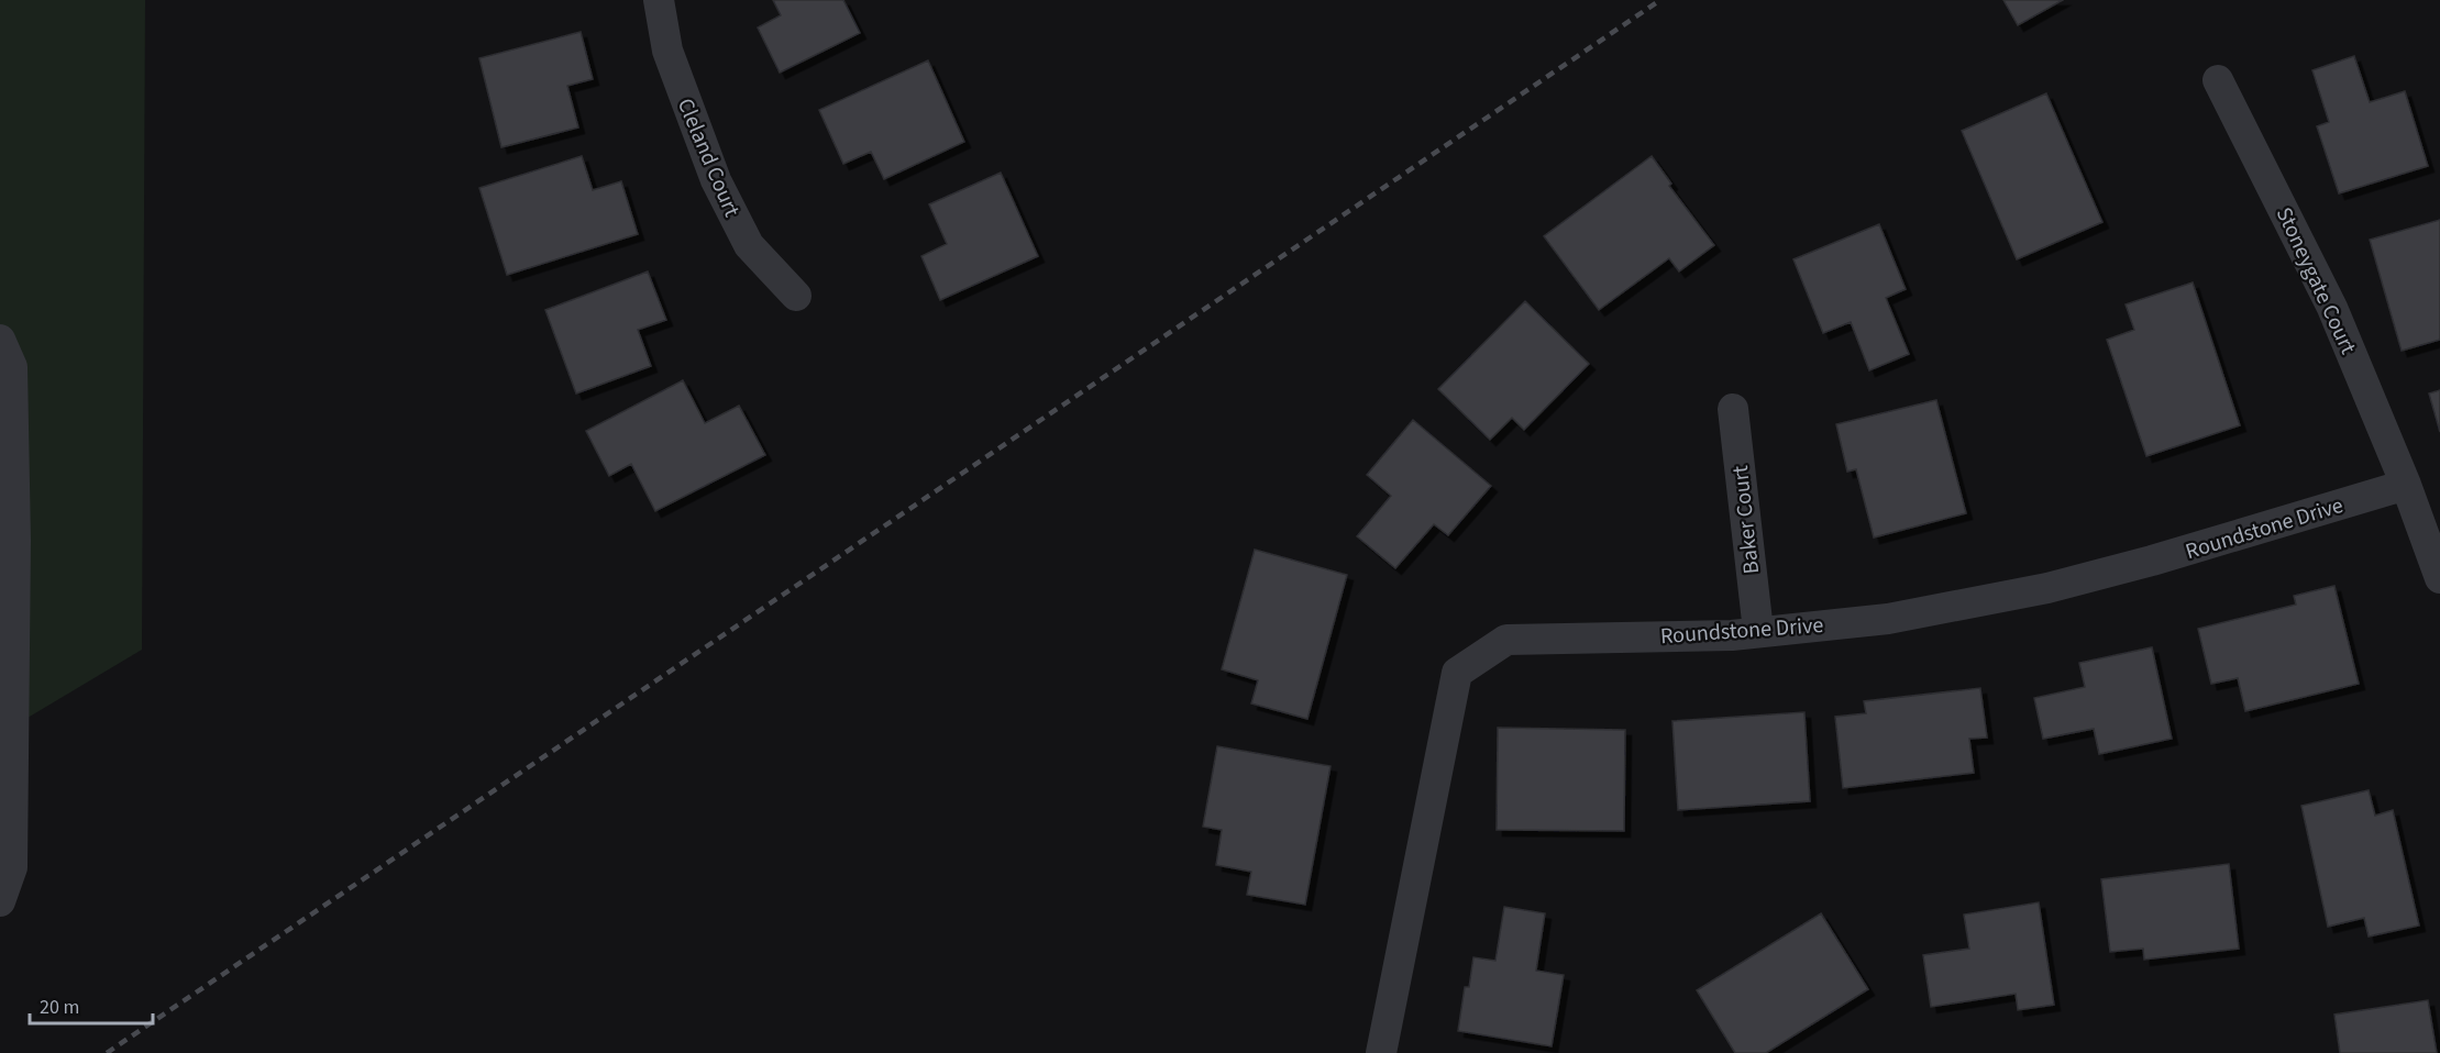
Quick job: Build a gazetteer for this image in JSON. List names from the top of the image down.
{
  "streets": {
    "street": [
      "Cleland Court",
      "Stoneygate Court",
      "Baker Court",
      "Roundstone Drive"
    ]
  },
  "crossings": [
    ["Stoneygate Court", "Roundstone Drive"],
    ["Baker Court", "Roundstone Drive"]
  ],
  "scale_bar": "20 m"
}
